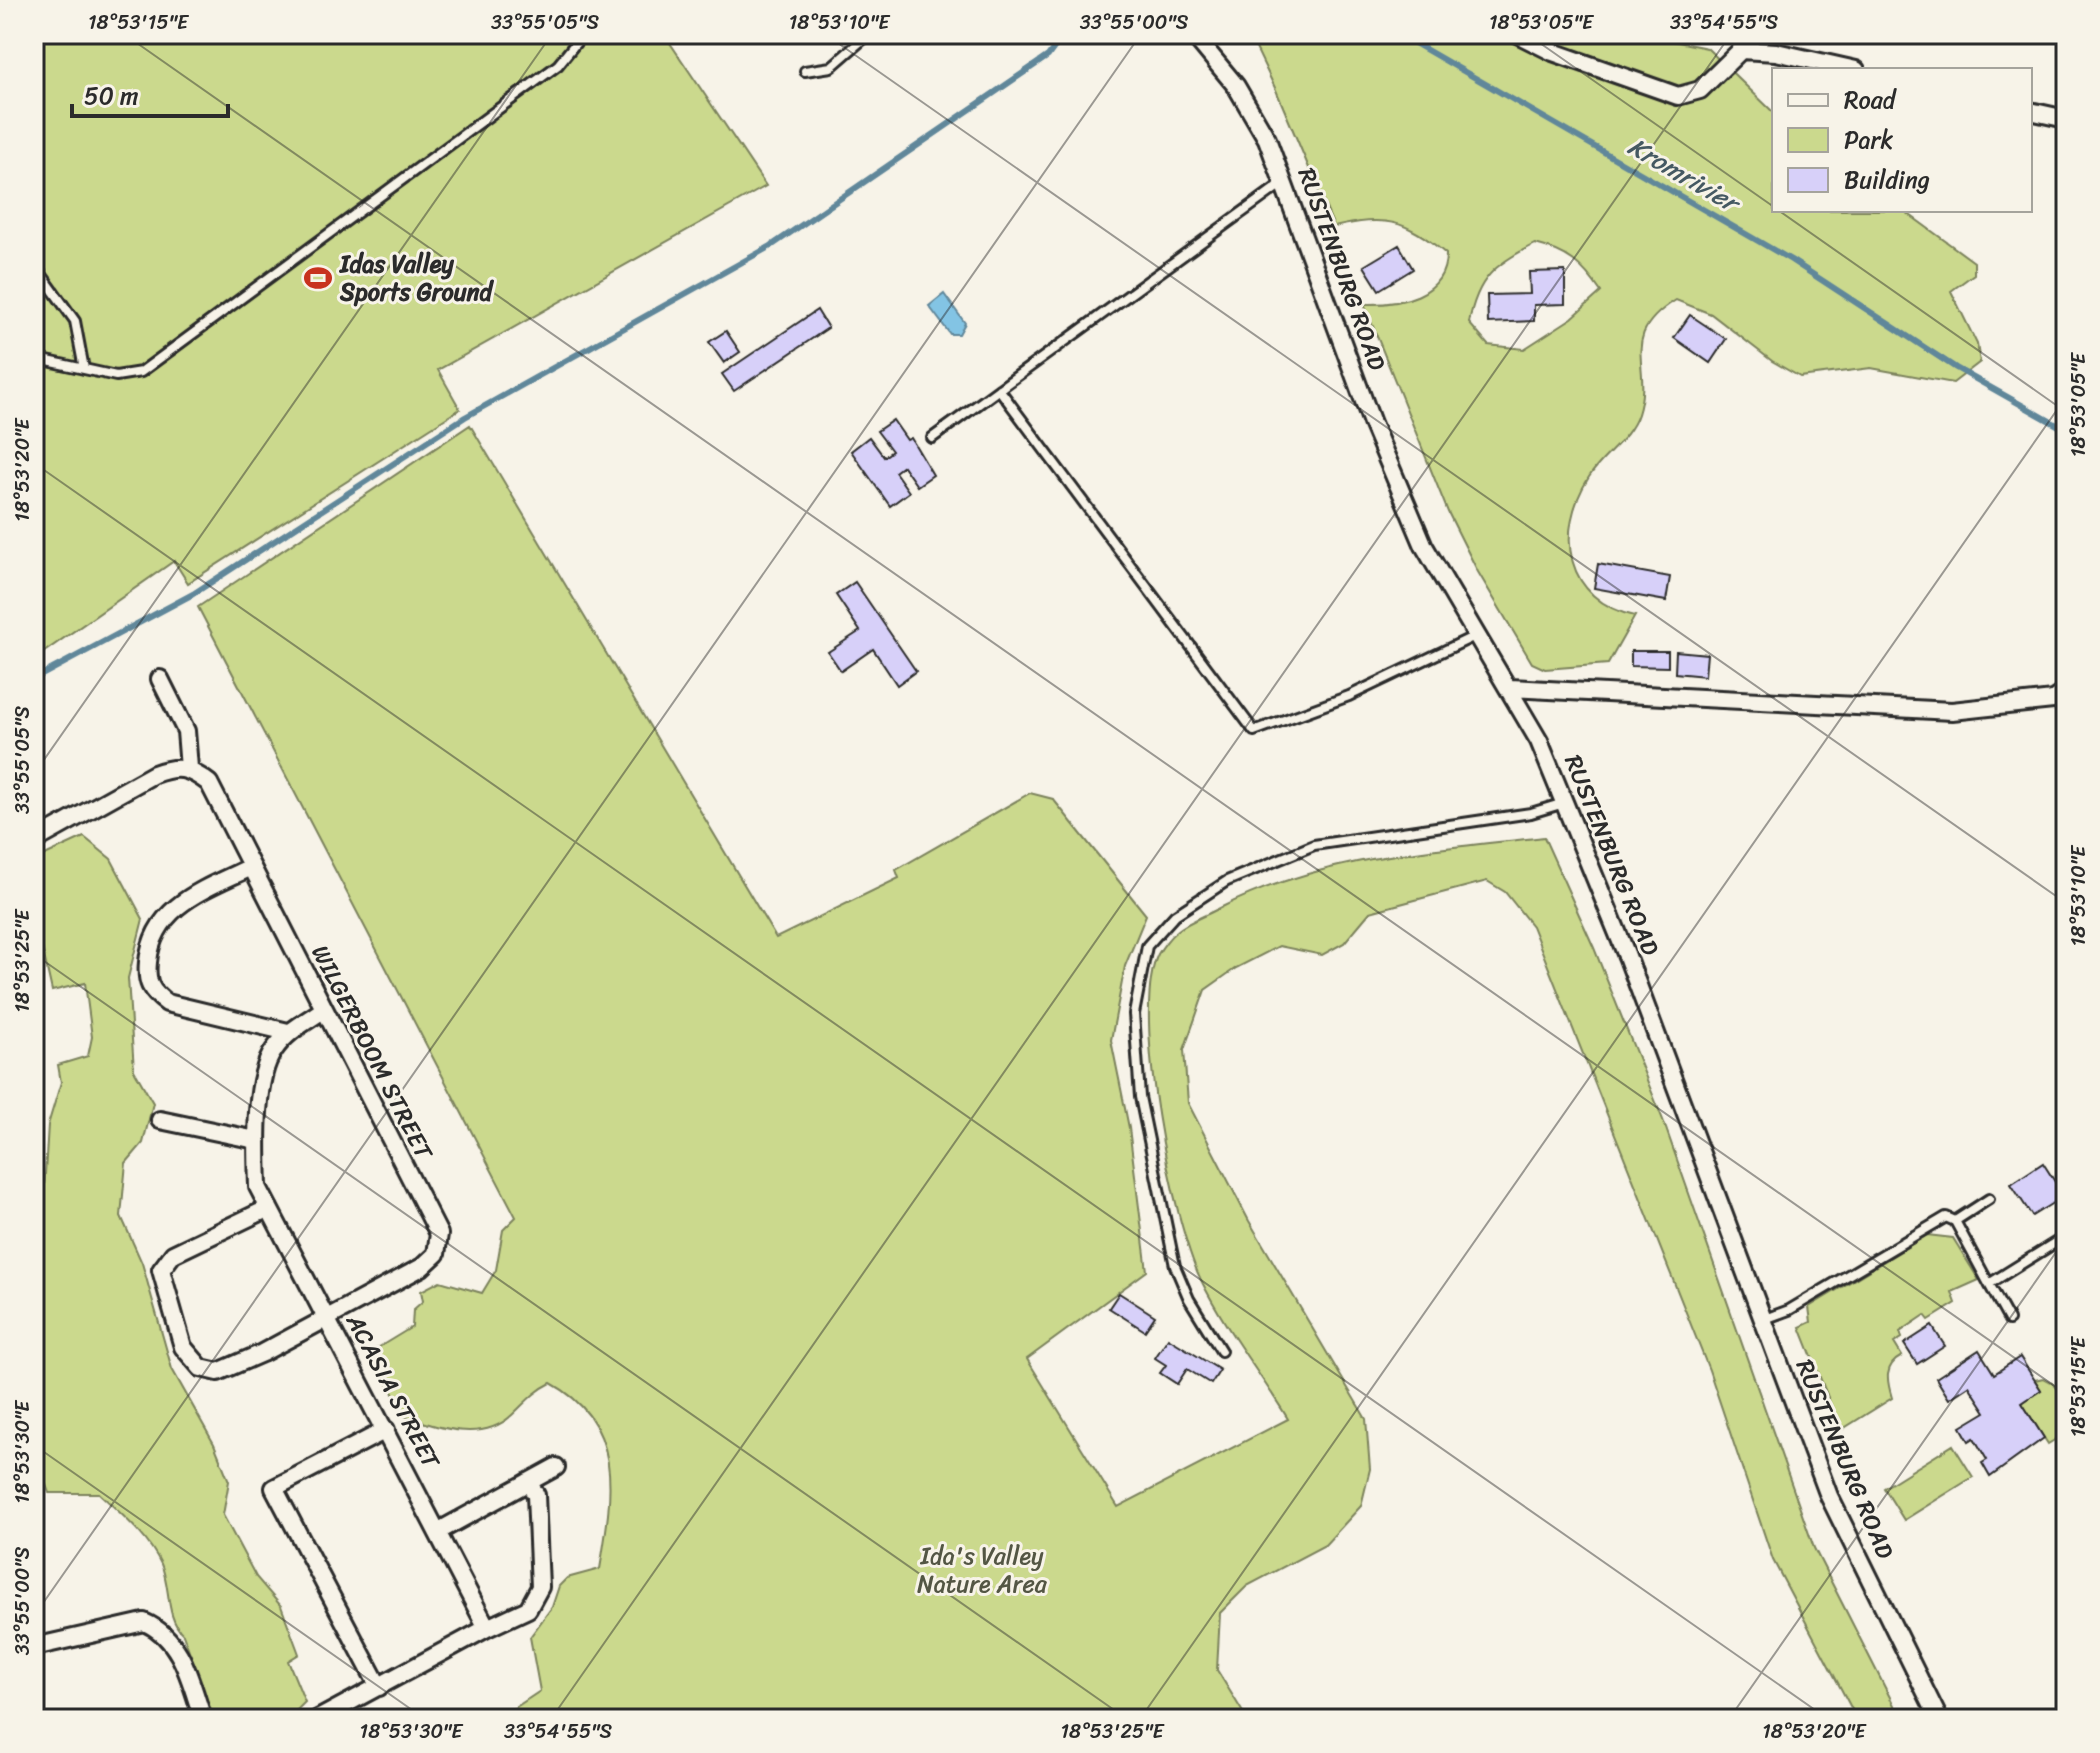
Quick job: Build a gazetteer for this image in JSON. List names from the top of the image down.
{
  "streets": {
    "street": ["RUSTENBURG ROAD", "WILGERBOOM STREET", "ACASIA STREET"]
  },
  "crossings": [
    ["WILGERBOOM STREET", "ACASIA STREET"]
  ],
  "water": ["Kromrivier"],
  "parks": ["Ida's Valley Nature Area"],
  "places": {
    "sports": ["Idas Valley Sports Ground"]
  },
  "legend": ["Road", "Park", "Building"],
  "scale_bar": "50 m",
  "coordinates": [
    "18°53'15\"E",
    "33°55'05\"S",
    "18°53'10\"E",
    "33°55'00\"S",
    "18°53'05\"E",
    "33°54'55\"S",
    "18°53'20\"E",
    "18°53'25\"E",
    "18°53'30\"E"
  ]
}
